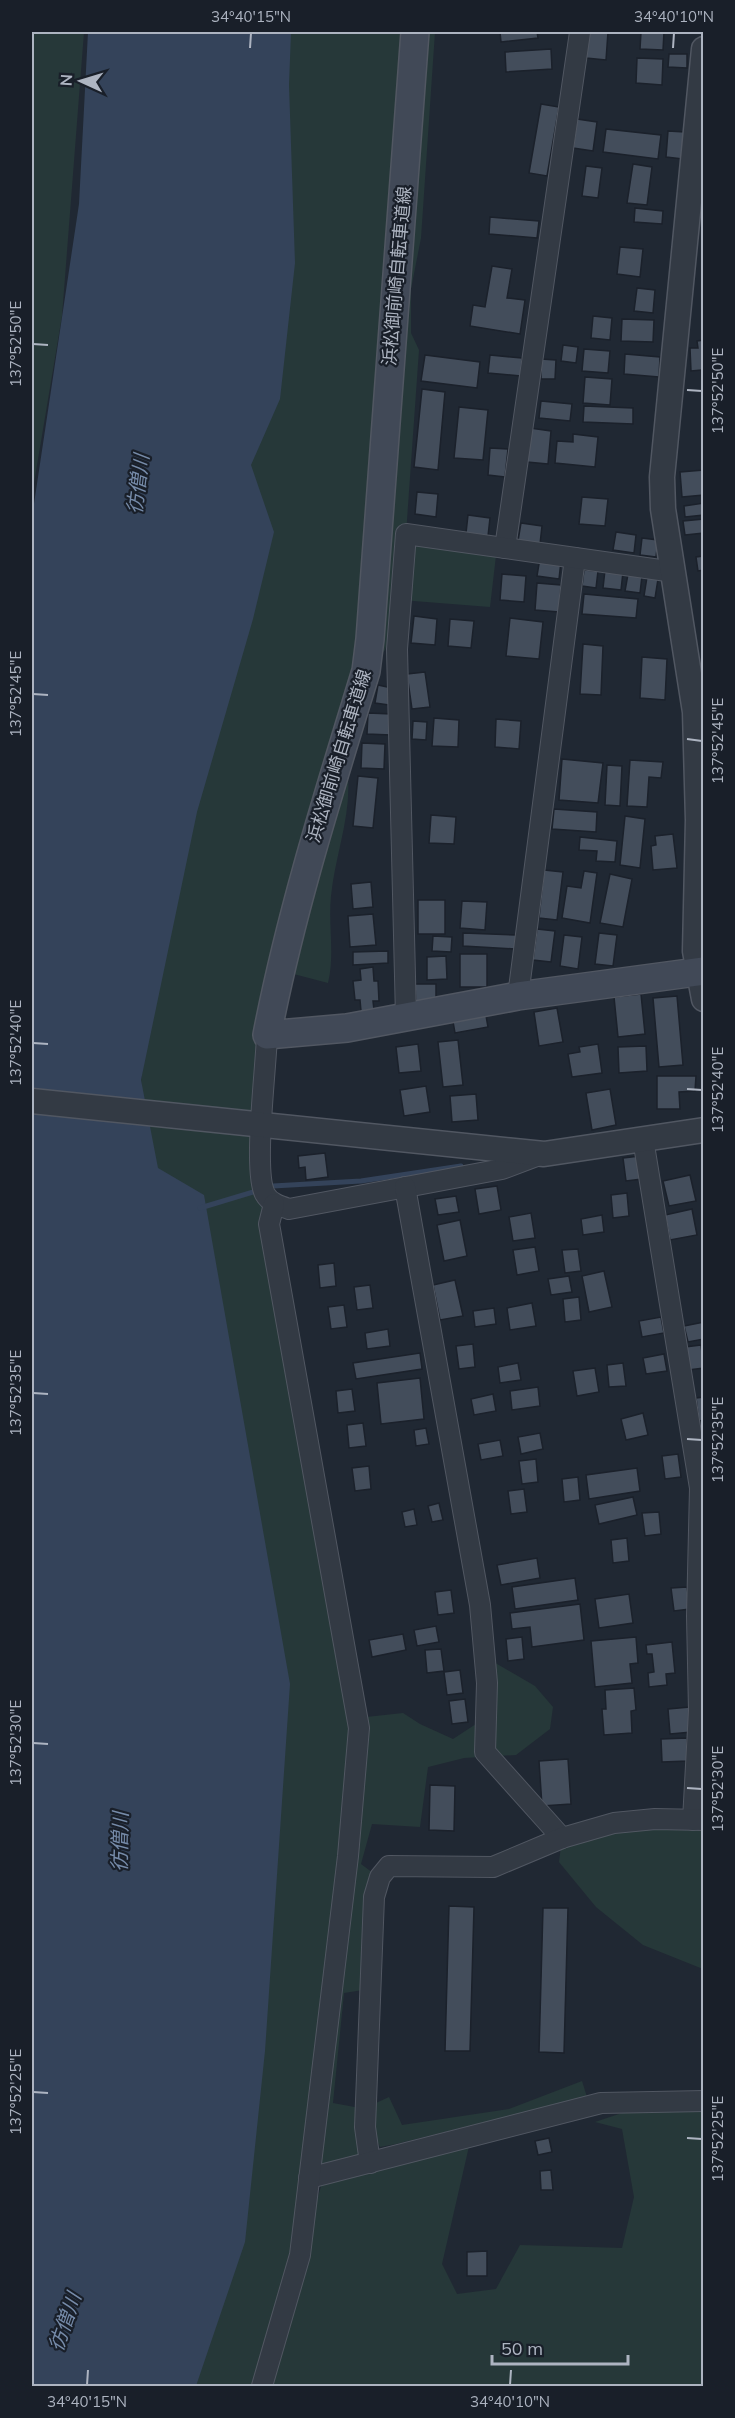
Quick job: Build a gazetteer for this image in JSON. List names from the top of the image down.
{
  "streets": {
    "main road": ["浜松御前崎自転車道線"]
  },
  "water": ["彷僧川"],
  "scale_bar": "50 m",
  "north": "left",
  "coordinates": [
    "34°40'15\"N",
    "34°40'10\"N",
    "137°52'50\"E",
    "137°52'45\"E",
    "137°52'40\"E",
    "137°52'35\"E",
    "137°52'30\"E",
    "137°52'25\"E"
  ]
}
